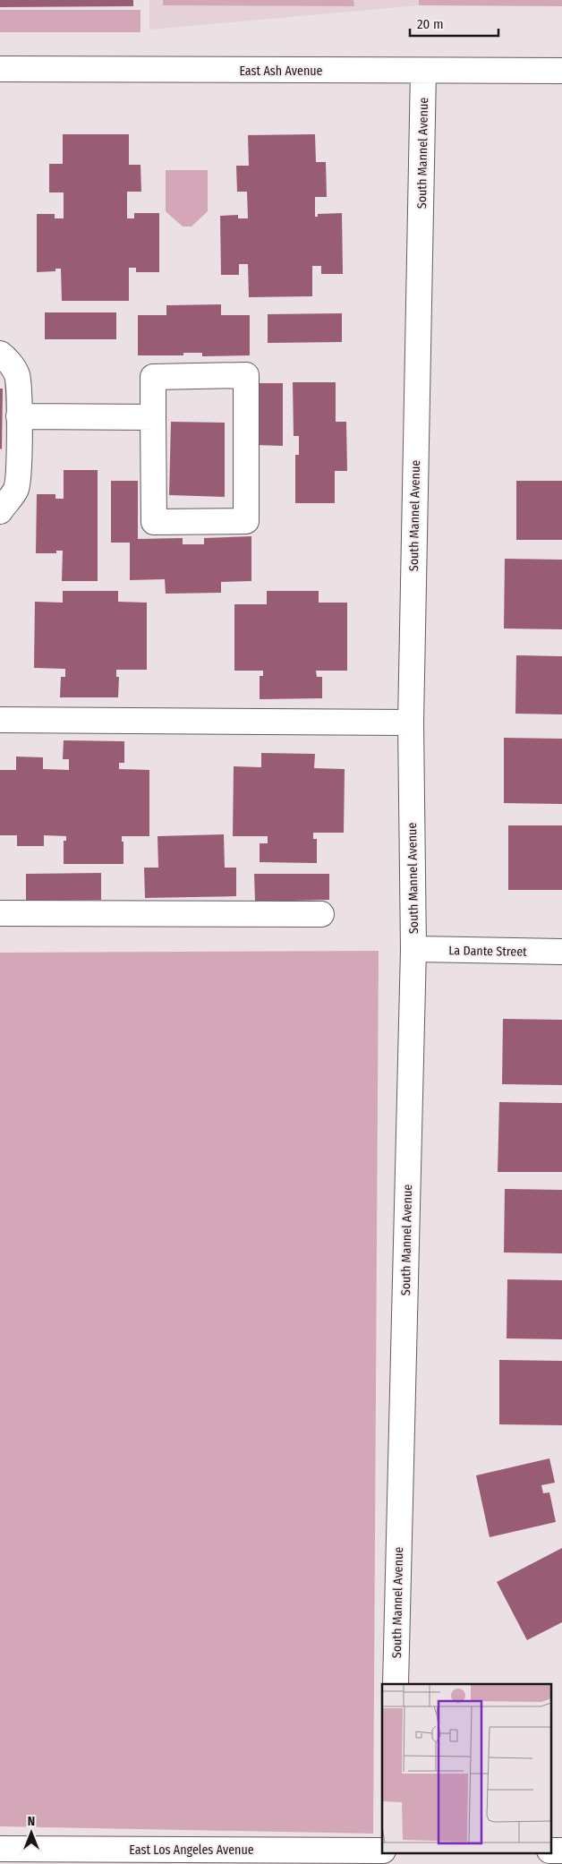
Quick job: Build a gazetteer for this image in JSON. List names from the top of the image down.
{
  "streets": {
    "street": [
      "East Ash Avenue",
      "South Mannel Avenue",
      "La Dante Street",
      "East Los Angeles Avenue"
    ]
  },
  "crossings": [
    ["East Ash Avenue", "South Mannel Avenue"],
    ["South Mannel Avenue", "La Dante Street"]
  ],
  "scale_bar": "20 m",
  "north": "top"
}
